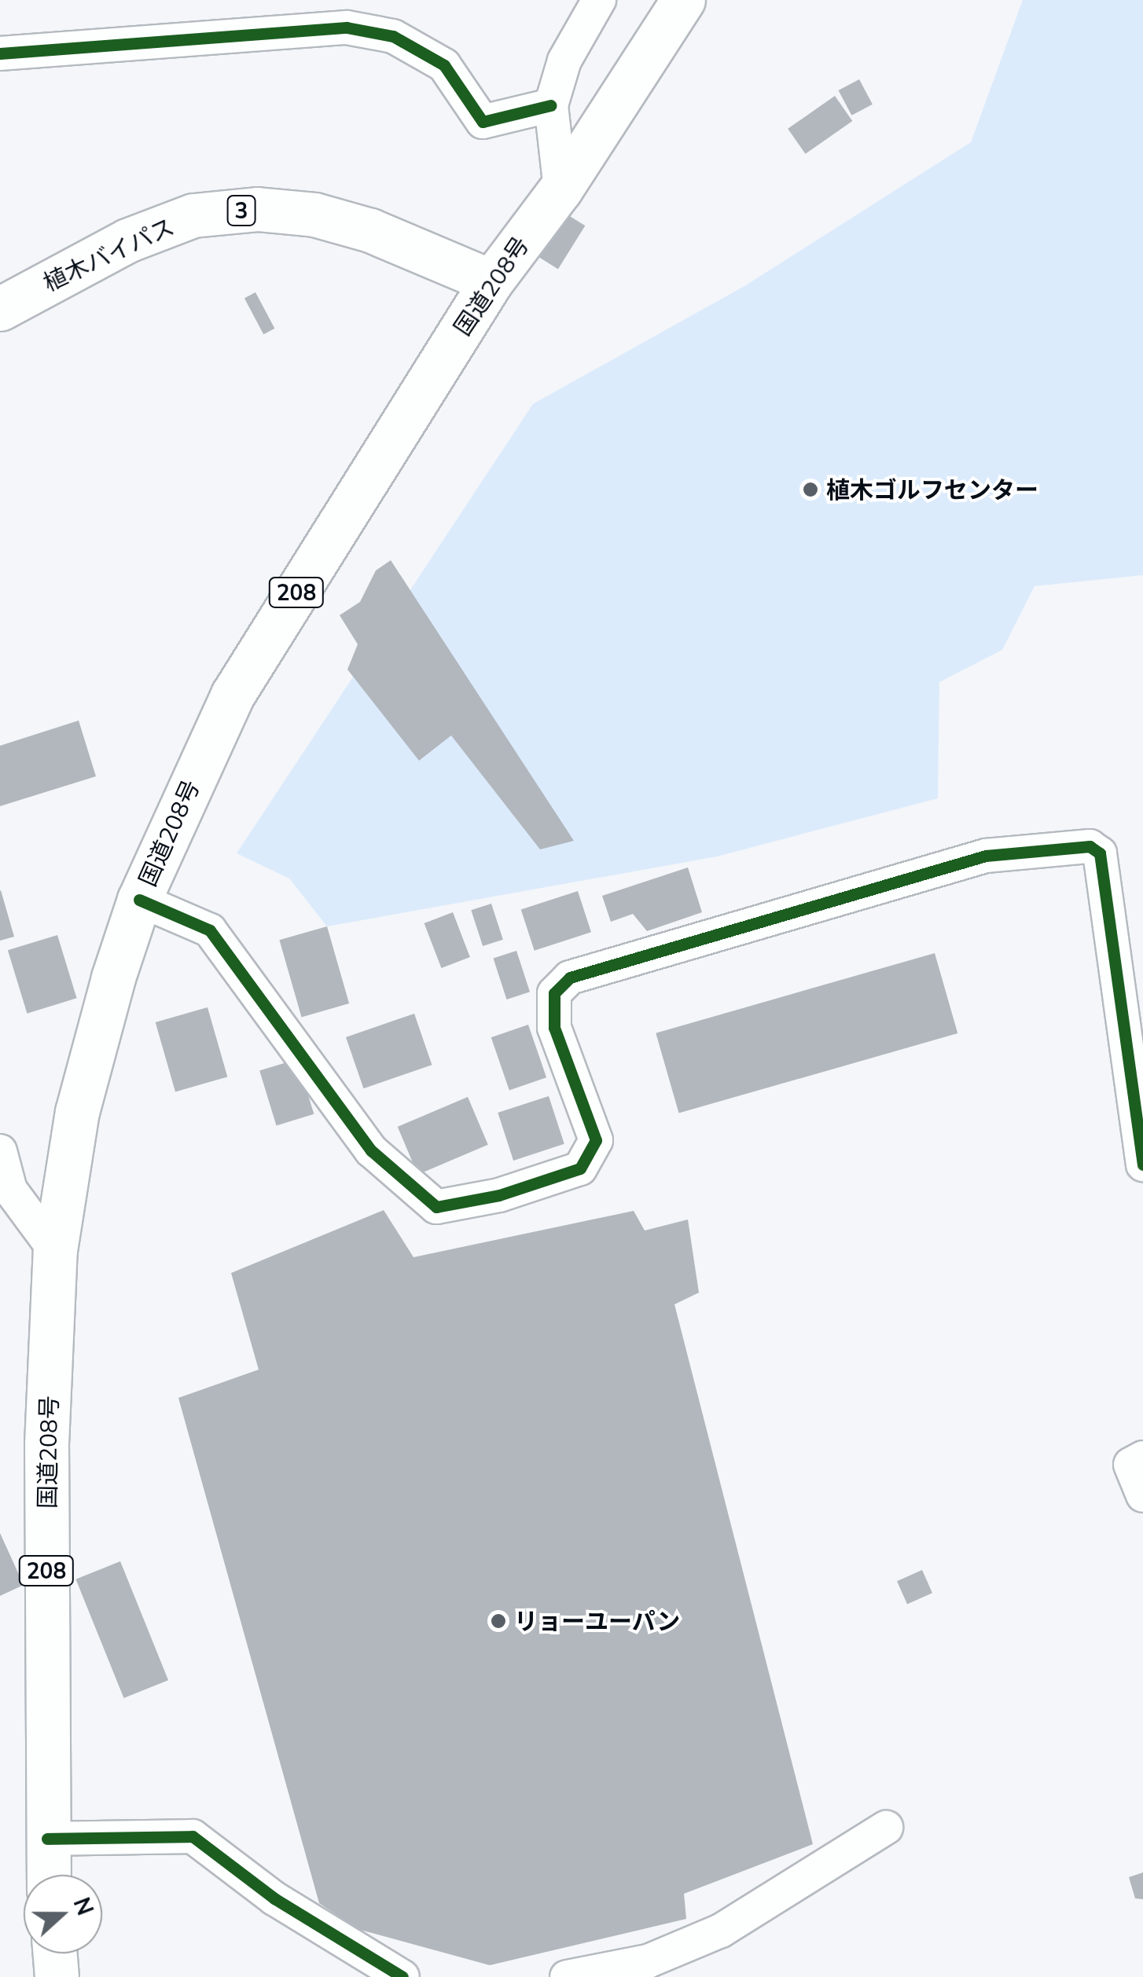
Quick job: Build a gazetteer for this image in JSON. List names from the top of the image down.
{
  "streets": {
    "highway": [
      "3",
      "植木バイパス",
      "国道208号",
      "208"
    ]
  },
  "crossings": [
    ["植木バイパス", "国道208号"]
  ],
  "places": ["植木ゴルフセンター", "リョーユーパン"],
  "north": "right"
}
